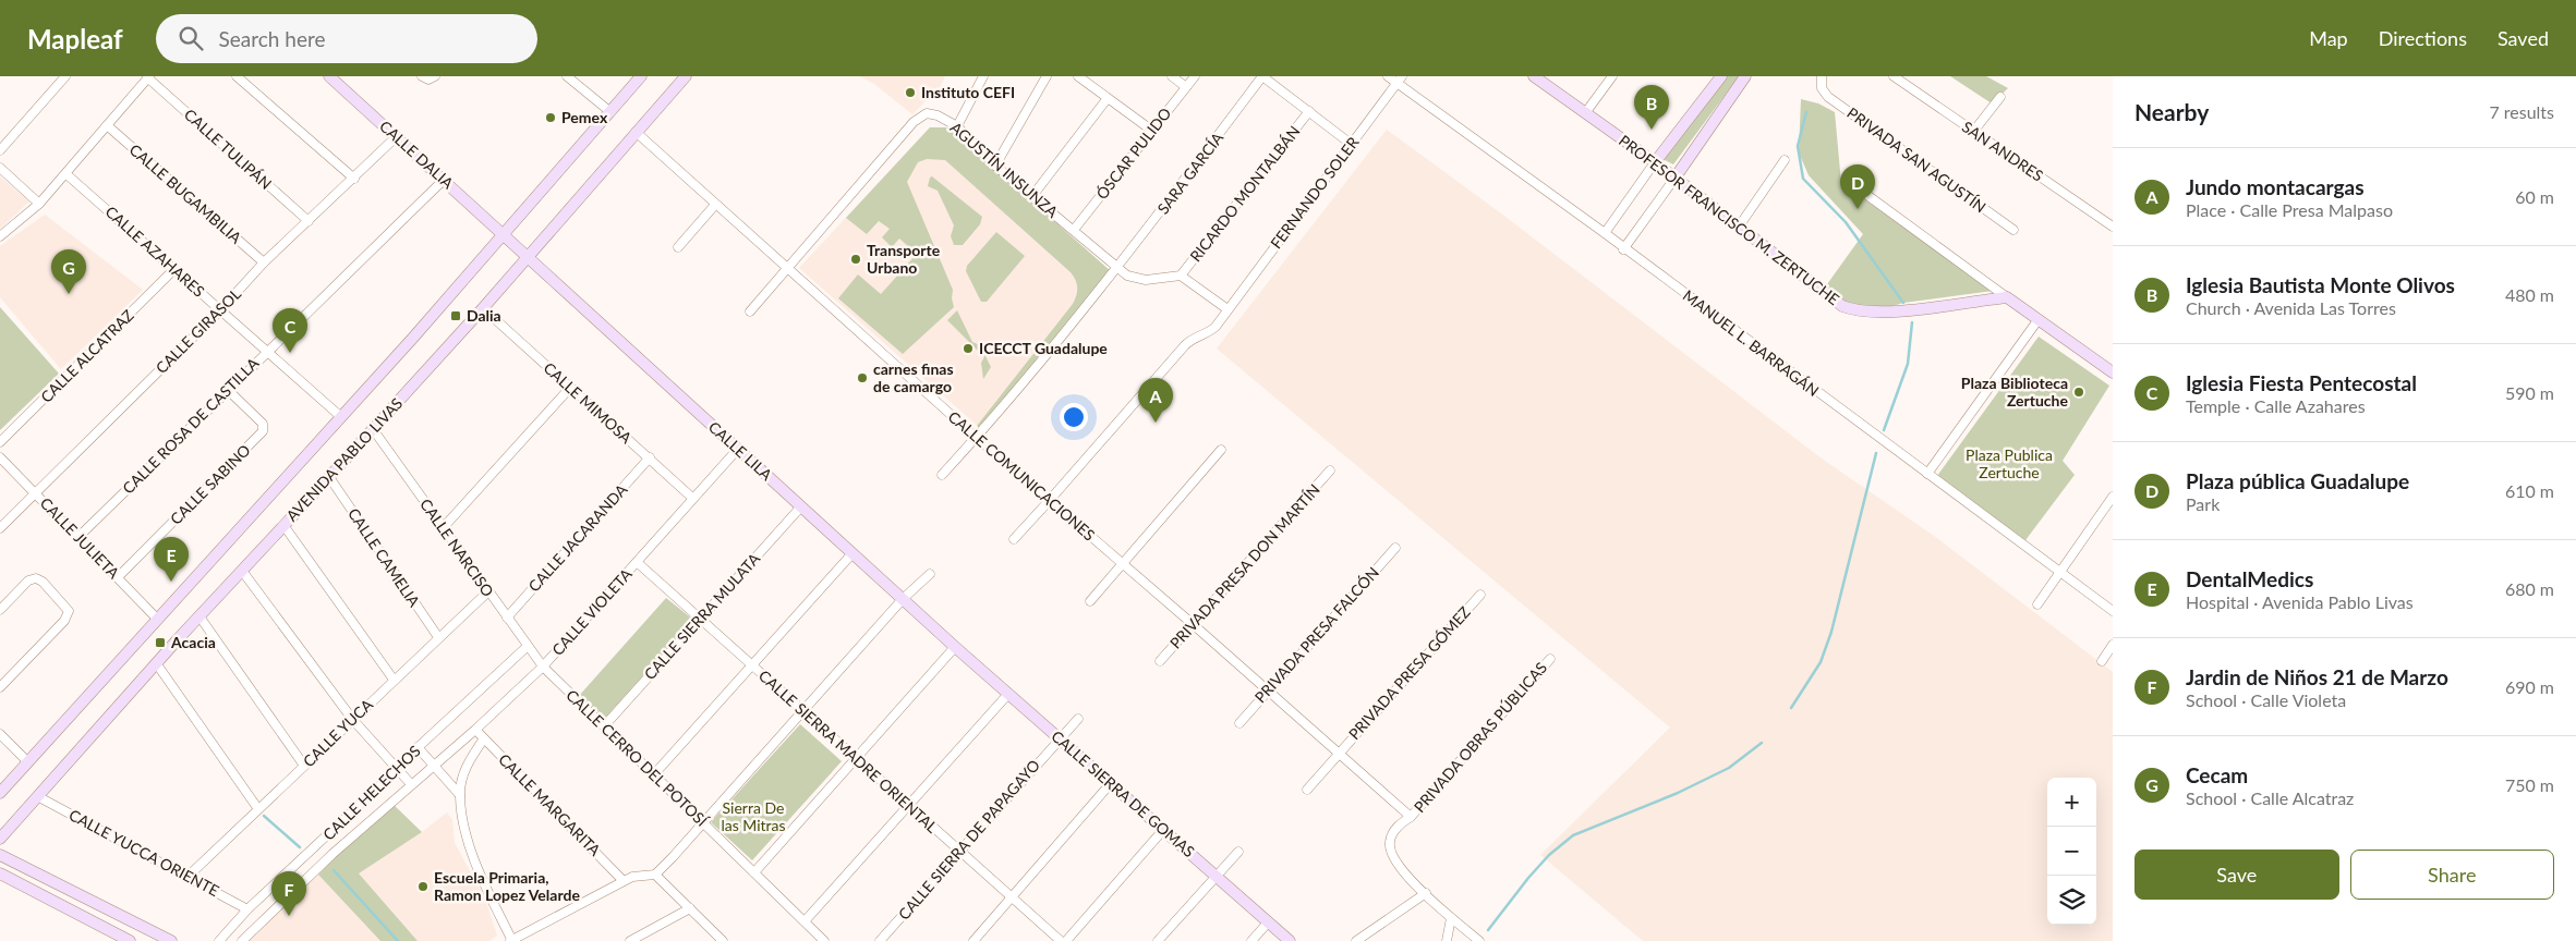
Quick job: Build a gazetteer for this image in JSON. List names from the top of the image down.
{
  "streets": {
    "street": [
      "CALLE TULIPÁN",
      "SAN ANDRES",
      "ÓSCAR PULIDO",
      "CALLE DALIA",
      "PRIVADA SAN AGUSTÍN",
      "AGUSTÍN INSUNZA",
      "SARA GARCÍA",
      "FERNANDO SOLER",
      "CALLE BUGAMBILIA",
      "RICARDO MONTALBÁN",
      "PROFESOR FRANCISCO M. ZERTUCHE",
      "CALLE AZAHARES",
      "CALLE GIRASOL",
      "MANUEL L. BARRAGÁN",
      "CALLE ALCATRAZ",
      "CALLE MIMOSA",
      "CALLE ROSA DE CASTILLA",
      "CALLE LILA",
      "AVENIDA PABLO LIVAS",
      "CALLE COMUNICACIONES",
      "CALLE SABINO",
      "CALLE JULIETA",
      "CALLE JACARANDA",
      "CALLE NARCISO",
      "CALLE CAMELIA",
      "PRIVADA PRESA DON MARTÍN",
      "CALLE VIOLETA",
      "CALLE SIERRA MULATA",
      "PRIVADA PRESA FALCÓN",
      "PRIVADA PRESA GÓMEZ",
      "CALLE YUCA",
      "PRIVADA OBRAS PÚBLICAS",
      "CALLE SIERRA MADRE ORIENTAL",
      "CALLE CERRO DEL POTOSÍ",
      "CALLE HELECHOS",
      "CALLE SIERRA DE GOMAS",
      "CALLE MARGARITA",
      "CALLE SIERRA DE PAPAGAYO",
      "CALLE YUCCA ORIENTE"
    ]
  },
  "crossings": [
    ["CALLE TULIPÁN", "CALLE GIRASOL"],
    ["ÓSCAR PULIDO", "AGUSTÍN INSUNZA"],
    ["CALLE DALIA", "CALLE GIRASOL"],
    ["CALLE DALIA", "CALLE ROSA DE CASTILLA"],
    ["CALLE DALIA", "CALLE LILA"],
    ["CALLE DALIA", "AVENIDA PABLO LIVAS"],
    ["AGUSTÍN INSUNZA", "SARA GARCÍA"],
    ["AGUSTÍN INSUNZA", "RICARDO MONTALBÁN"],
    ["AGUSTÍN INSUNZA", "CALLE COMUNICACIONES"],
    ["SARA GARCÍA", "CALLE COMUNICACIONES"],
    ["FERNANDO SOLER", "MANUEL L. BARRAGÁN"],
    ["FERNANDO SOLER", "CALLE COMUNICACIONES"],
    ["CALLE BUGAMBILIA", "CALLE GIRASOL"],
    ["CALLE AZAHARES", "CALLE GIRASOL"],
    ["CALLE AZAHARES", "CALLE ALCATRAZ"],
    ["CALLE AZAHARES", "CALLE ROSA DE CASTILLA"],
    ["CALLE AZAHARES", "AVENIDA PABLO LIVAS"],
    ["CALLE GIRASOL", "CALLE JULIETA"],
    ["CALLE MIMOSA", "AVENIDA PABLO LIVAS"],
    ["CALLE MIMOSA", "CALLE JACARANDA"],
    ["CALLE MIMOSA", "CALLE VIOLETA"],
    ["CALLE ROSA DE CASTILLA", "CALLE SABINO"],
    ["CALLE ROSA DE CASTILLA", "CALLE JULIETA"],
    ["CALLE LILA", "AVENIDA PABLO LIVAS"],
    ["CALLE LILA", "CALLE VIOLETA"],
    ["CALLE LILA", "CALLE SIERRA MULATA"],
    ["CALLE LILA", "CALLE SIERRA DE GOMAS"],
    ["AVENIDA PABLO LIVAS", "CALLE COMUNICACIONES"],
    ["AVENIDA PABLO LIVAS", "CALLE JULIETA"],
    ["AVENIDA PABLO LIVAS", "CALLE NARCISO"],
    ["AVENIDA PABLO LIVAS", "CALLE CAMELIA"],
    ["AVENIDA PABLO LIVAS", "CALLE YUCCA ORIENTE"],
    ["CALLE COMUNICACIONES", "PRIVADA PRESA DON MARTÍN"],
    ["CALLE COMUNICACIONES", "PRIVADA PRESA FALCÓN"],
    ["CALLE COMUNICACIONES", "PRIVADA PRESA GÓMEZ"],
    ["CALLE COMUNICACIONES", "PRIVADA OBRAS PÚBLICAS"],
    ["CALLE SABINO", "CALLE JULIETA"],
    ["CALLE JACARANDA", "CALLE NARCISO"],
    ["CALLE NARCISO", "CALLE VIOLETA"],
    ["CALLE NARCISO", "CALLE YUCA"],
    ["CALLE NARCISO", "CALLE CERRO DEL POTOSÍ"],
    ["CALLE NARCISO", "CALLE HELECHOS"],
    ["CALLE CAMELIA", "CALLE YUCA"],
    ["CALLE VIOLETA", "CALLE SIERRA MADRE ORIENTAL"],
    ["CALLE VIOLETA", "CALLE CERRO DEL POTOSÍ"],
    ["CALLE VIOLETA", "CALLE MARGARITA"],
    ["CALLE SIERRA MULATA", "CALLE SIERRA MADRE ORIENTAL"],
    ["CALLE SIERRA MULATA", "CALLE CERRO DEL POTOSÍ"],
    ["CALLE YUCA", "CALLE YUCCA ORIENTE"],
    ["CALLE SIERRA MADRE ORIENTAL", "CALLE SIERRA DE PAPAGAYO"],
    ["CALLE HELECHOS", "CALLE YUCCA ORIENTE"],
    ["CALLE SIERRA DE GOMAS", "CALLE SIERRA DE PAPAGAYO"]
  ],
  "parks": ["Plaza Publica Zertuche", "Sierra De las Mitras"],
  "places": {
    "other": [
      "Instituto CEFI",
      "Pemex",
      "Transporte Urbano",
      "ICECCT Guadalupe",
      "carnes finas de camargo",
      "Plaza Biblioteca Zertuche",
      "Escuela Primaria, Ramon Lopez Velarde"
    ],
    "transit": ["Dalia", "Acacia"]
  },
  "page": {
    "header": "Mapleaf",
    "search": "Search here",
    "nav": ["Map", "Directions", "Saved"],
    "heading": ["Nearby", "7 results"],
    "pins": [
      "B",
      "D",
      "G",
      "C",
      "A",
      "E",
      "F"
    ],
    "list": [
      {
        "mark": "A",
        "name": "Jundo montacargas",
        "note": "Place · Calle Presa Malpaso",
        "value": "60 m"
      },
      {
        "mark": "B",
        "name": "Iglesia Bautista Monte Olivos",
        "note": "Church · Avenida Las Torres",
        "value": "480 m"
      },
      {
        "mark": "C",
        "name": "Iglesia Fiesta Pentecostal",
        "note": "Temple · Calle Azahares",
        "value": "590 m"
      },
      {
        "mark": "D",
        "name": "Plaza pública Guadalupe",
        "note": "Park",
        "value": "610 m"
      },
      {
        "mark": "E",
        "name": "DentalMedics",
        "note": "Hospital · Avenida Pablo Livas",
        "value": "680 m"
      },
      {
        "mark": "F",
        "name": "Jardin de Niños 21 de Marzo",
        "note": "School · Calle Violeta",
        "value": "690 m"
      },
      {
        "mark": "G",
        "name": "Cecam",
        "note": "School · Calle Alcatraz",
        "value": "750 m"
      }
    ],
    "map_buttons": ["+", "−"],
    "buttons": ["Save", "Share"]
  }
}
